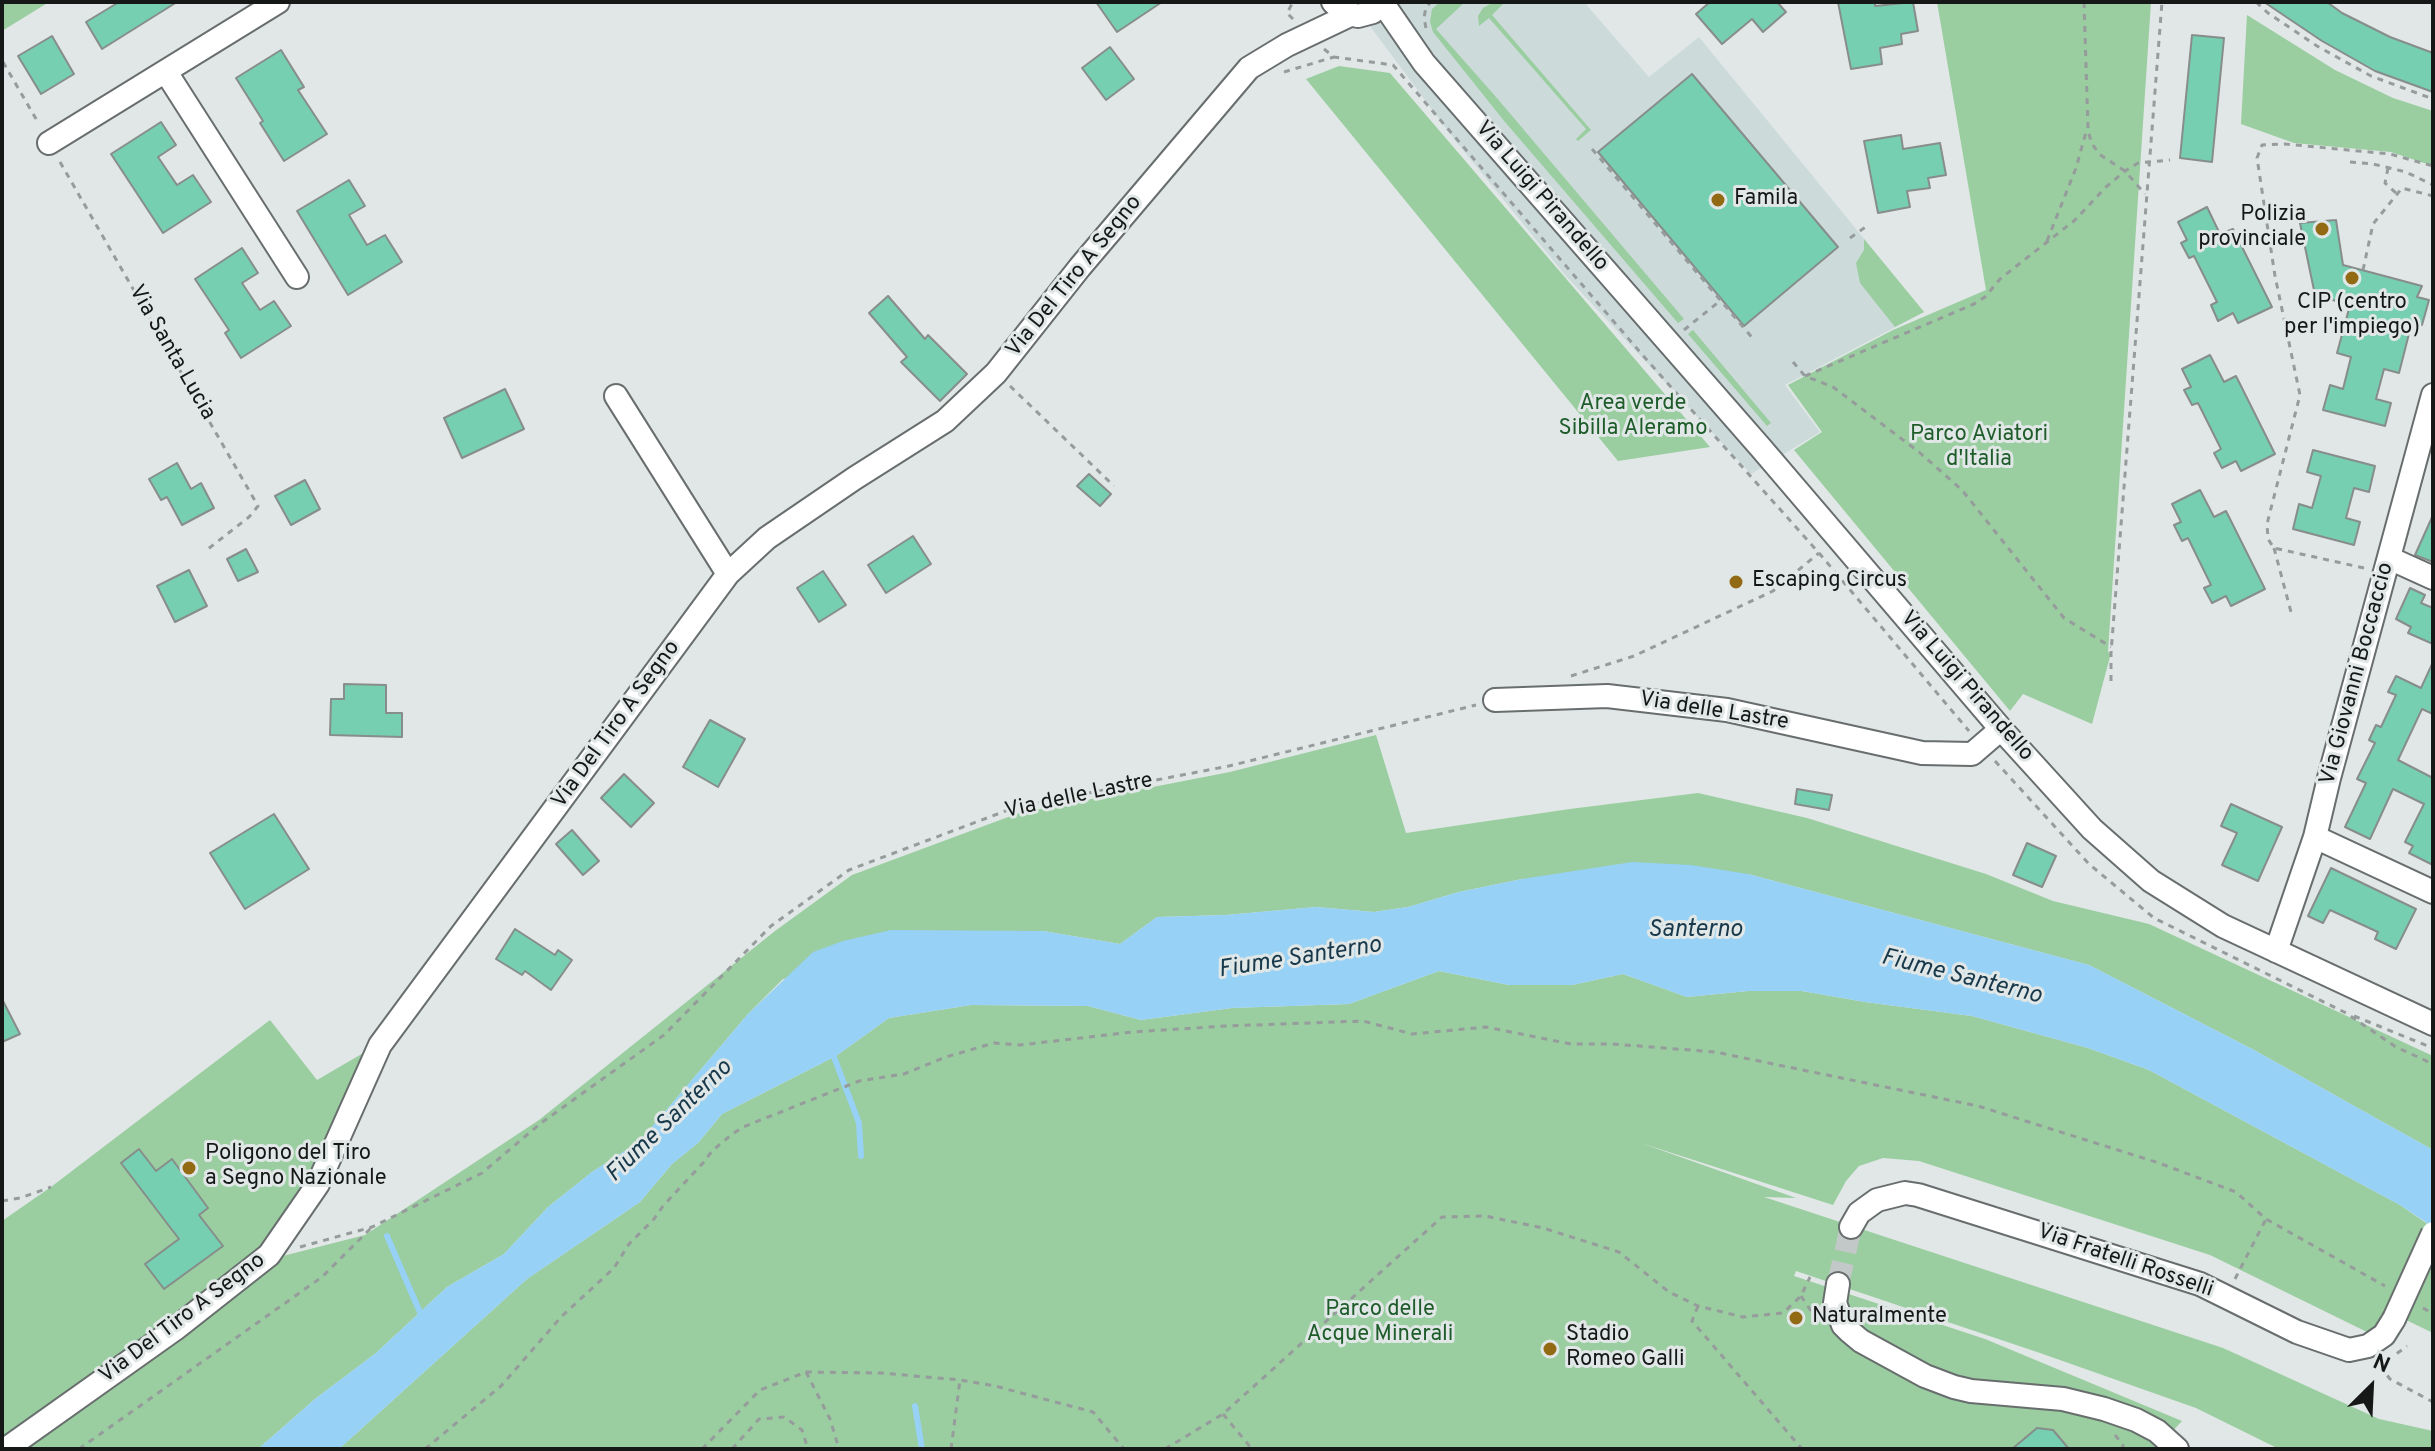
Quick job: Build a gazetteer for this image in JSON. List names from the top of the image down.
{
  "streets": {
    "street": [
      "Via Luigi Pirandello",
      "Via Del Tiro A Segno",
      "Via Giovanni Boccaccio",
      "Via delle Lastre",
      "Via Fratelli Rosselli"
    ],
    "path": ["Via Santa Lucia"]
  },
  "crossings": [
    ["Via Luigi Pirandello", "Via Del Tiro A Segno"],
    ["Via Luigi Pirandello", "Via Giovanni Boccaccio"],
    ["Via Luigi Pirandello", "Via delle Lastre"],
    ["Via Del Tiro A Segno", "Via delle Lastre"]
  ],
  "water": ["Santerno", "Fiume Santerno"],
  "parks": ["Area verde Sibilla Aleramo", "Parco Aviatori d'Italia", "Parco delle Acque Minerali"],
  "places": [
    "Famila",
    "Polizia provinciale",
    "CIP (centro per l'impiego)",
    "Escaping Circus",
    "Poligono del Tiro a Segno Nazionale",
    "Naturalmente",
    "Stadio Romeo Galli"
  ],
  "north": "top right"
}
